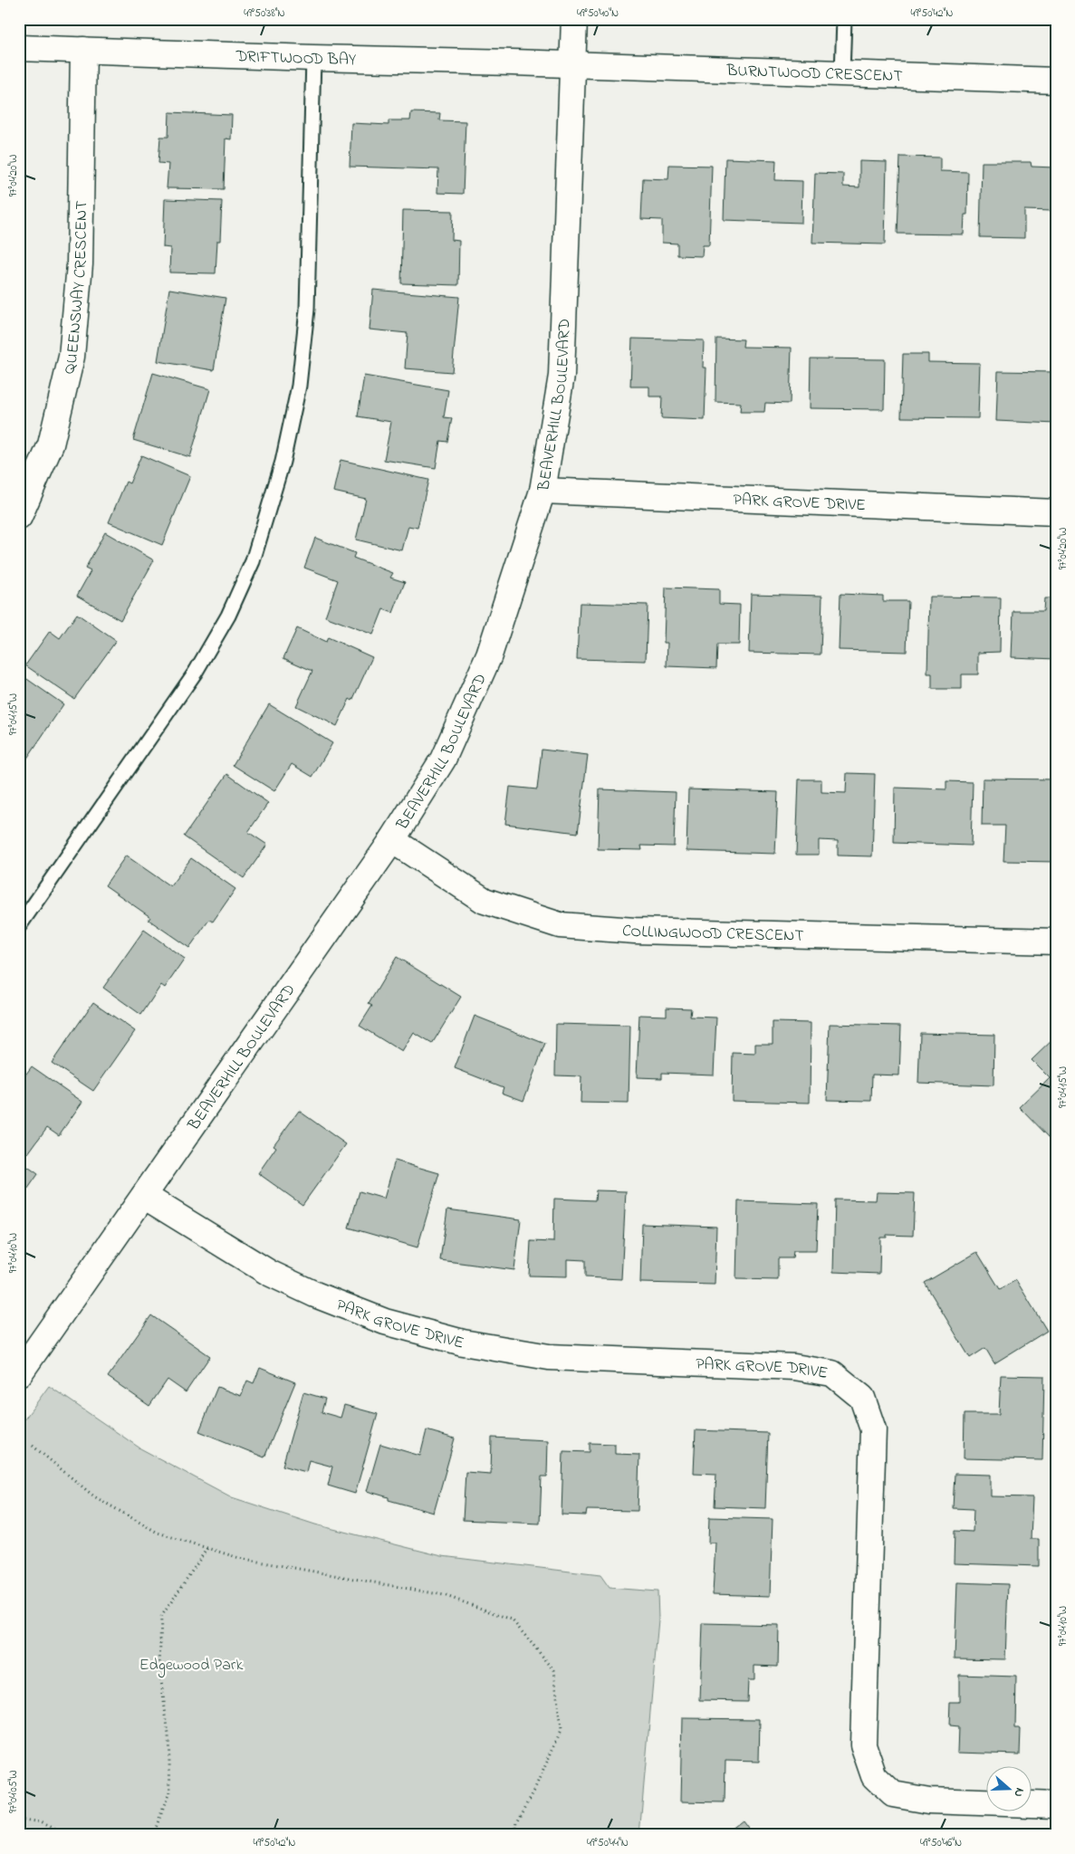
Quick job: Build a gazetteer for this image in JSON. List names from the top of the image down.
{
  "streets": {
    "street": [
      "DRIFTWOOD BAY",
      "BURNTWOOD CRESCENT",
      "QUEENSWAY CRESCENT",
      "BEAVERHILL BOULEVARD",
      "PARK GROVE DRIVE",
      "COLLINGWOOD CRESCENT"
    ]
  },
  "crossings": [
    ["DRIFTWOOD BAY", "BURNTWOOD CRESCENT"],
    ["DRIFTWOOD BAY", "QUEENSWAY CRESCENT"],
    ["DRIFTWOOD BAY", "BEAVERHILL BOULEVARD"],
    ["BURNTWOOD CRESCENT", "BEAVERHILL BOULEVARD"],
    ["BEAVERHILL BOULEVARD", "PARK GROVE DRIVE"],
    ["BEAVERHILL BOULEVARD", "COLLINGWOOD CRESCENT"]
  ],
  "parks": ["Edgewood Park"],
  "north": "right",
  "coordinates": [
    "49°50'38\"N",
    "49°50'40\"N",
    "49°50'42\"N",
    "97°04'20\"W",
    "97°04'15\"W",
    "97°04'10\"W",
    "97°04'05\"W",
    "49°50'44\"N",
    "49°50'46\"N"
  ]
}
